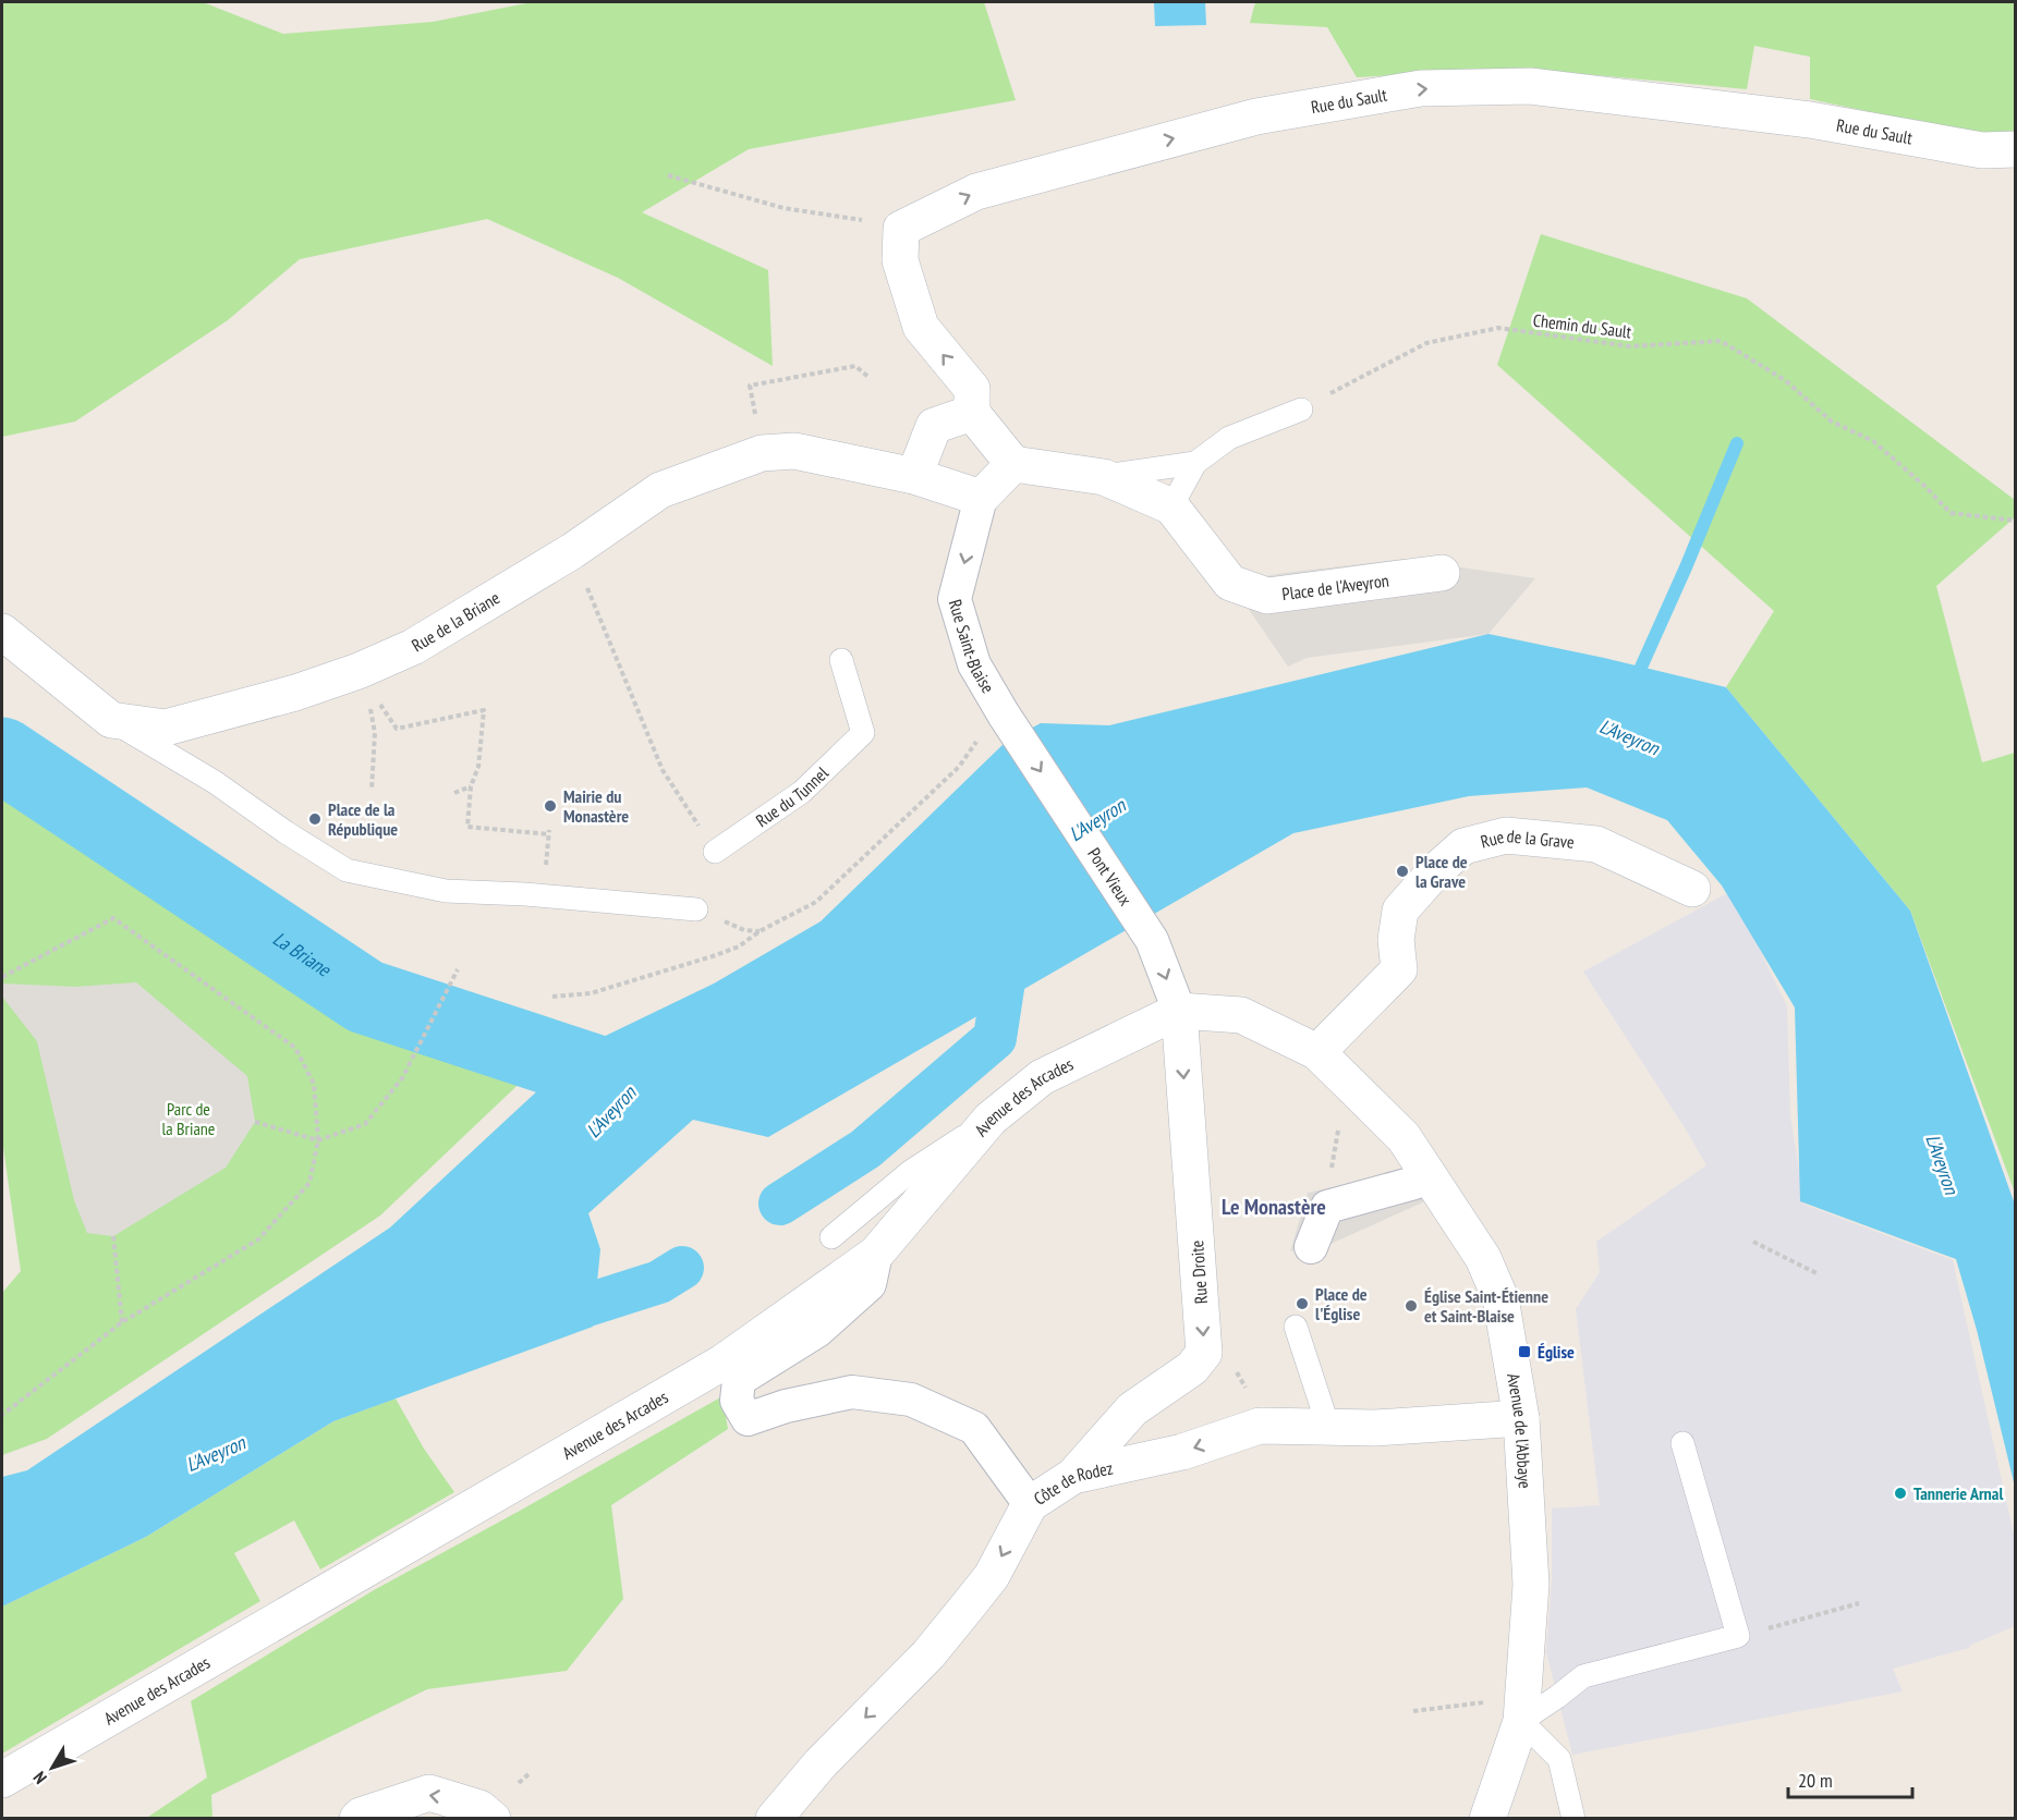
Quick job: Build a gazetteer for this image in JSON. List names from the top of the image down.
{
  "streets": {
    "street": [
      "Rue du Sault",
      "Place de l'Aveyron",
      "Rue de la Briane",
      "Rue Saint-Blaise",
      "Rue de la Grave",
      "Pont Vieux",
      "Avenue des Arcades",
      "Rue Droite",
      "Avenue de l'Abbaye",
      "Côte de Rodez"
    ],
    "lane": ["Rue du Tunnel"],
    "path": ["Chemin du Sault"]
  },
  "crossings": [
    ["Rue de la Briane", "Rue Saint-Blaise"],
    ["Rue Saint-Blaise", "Pont Vieux"],
    ["Rue de la Grave", "Avenue de l'Abbaye"],
    ["Pont Vieux", "Avenue des Arcades"],
    ["Pont Vieux", "Rue Droite"],
    ["Pont Vieux", "Avenue de l'Abbaye"],
    ["Avenue des Arcades", "Rue Droite"],
    ["Avenue des Arcades", "Avenue de l'Abbaye"],
    ["Rue Droite", "Avenue de l'Abbaye"],
    ["Avenue de l'Abbaye", "Côte de Rodez"]
  ],
  "one_way": [
    "Rue du Sault",
    "Rue Saint-Blaise",
    "Pont Vieux",
    "Rue Droite"
  ],
  "districts": ["Le Monastère"],
  "water": ["L'Aveyron", "La Briane"],
  "parks": ["Parc de la Briane"],
  "places": {
    "other": [
      "Mairie du Monastère",
      "Place de la République",
      "Place de la Grave",
      "Place de l'Église",
      "Église Saint-Étienne et Saint-Blaise",
      "Tannerie Arnal"
    ],
    "transit": ["Église"]
  },
  "scale_bar": "20 m",
  "north": "bottom left"
}
